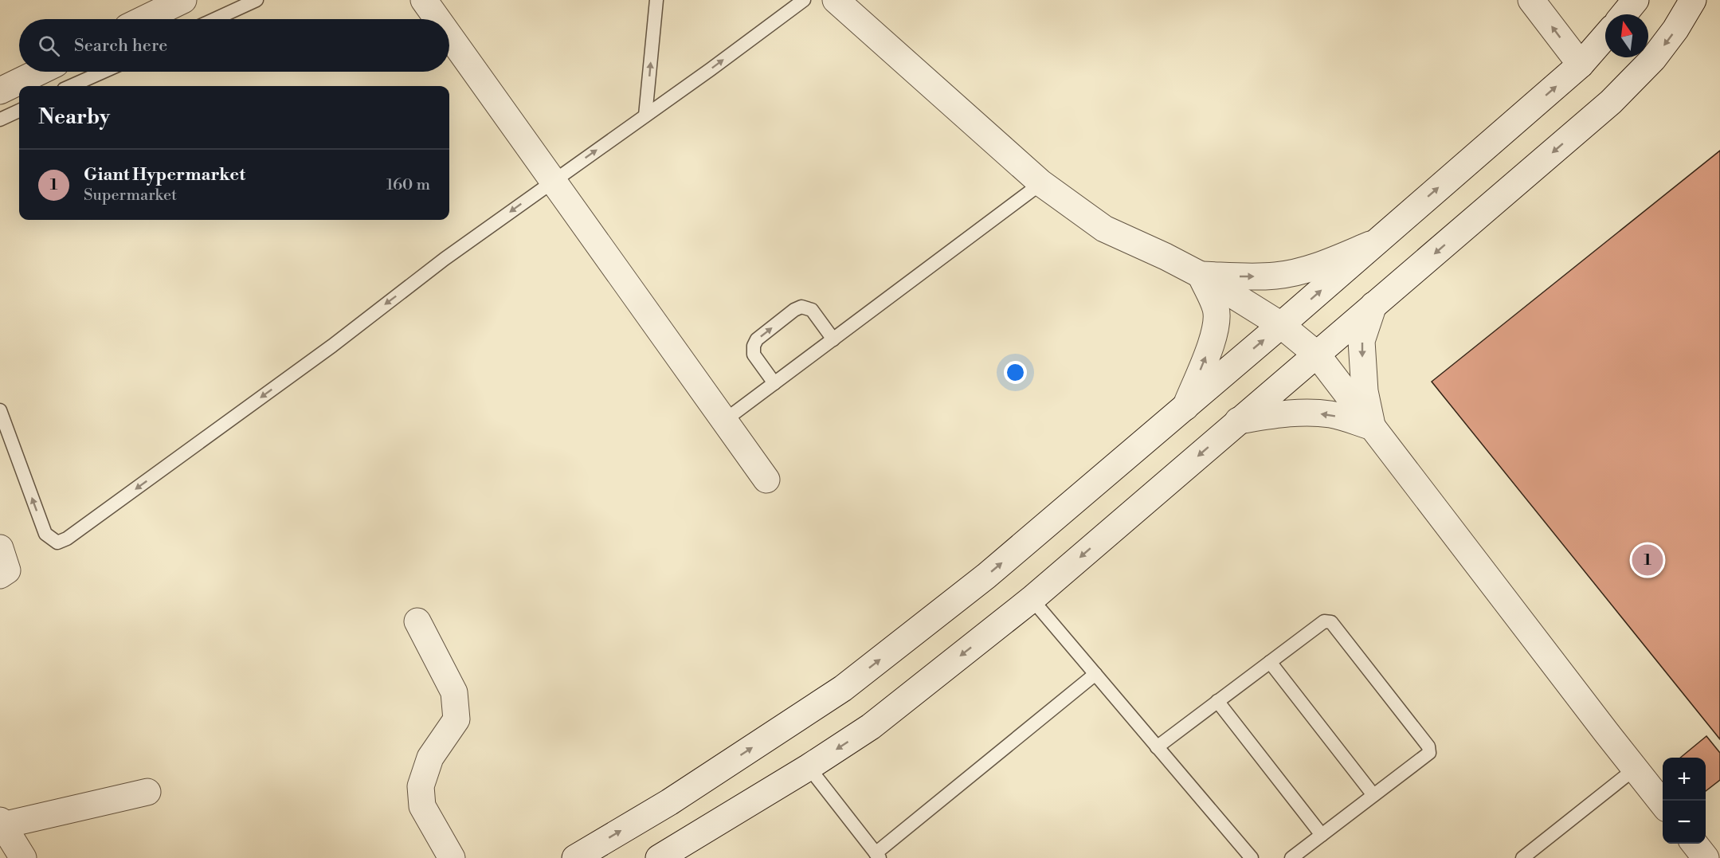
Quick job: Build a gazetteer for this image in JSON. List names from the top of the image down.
{
  "north": "top",
  "page": {
    "search": "Search here",
    "heading": "Nearby",
    "list": [
      {
        "mark": "1",
        "name": "Giant Hypermarket",
        "note": "Supermarket",
        "value": "160 m"
      }
    ],
    "pins": "1",
    "map_buttons": ["+", "−"]
  }
}
